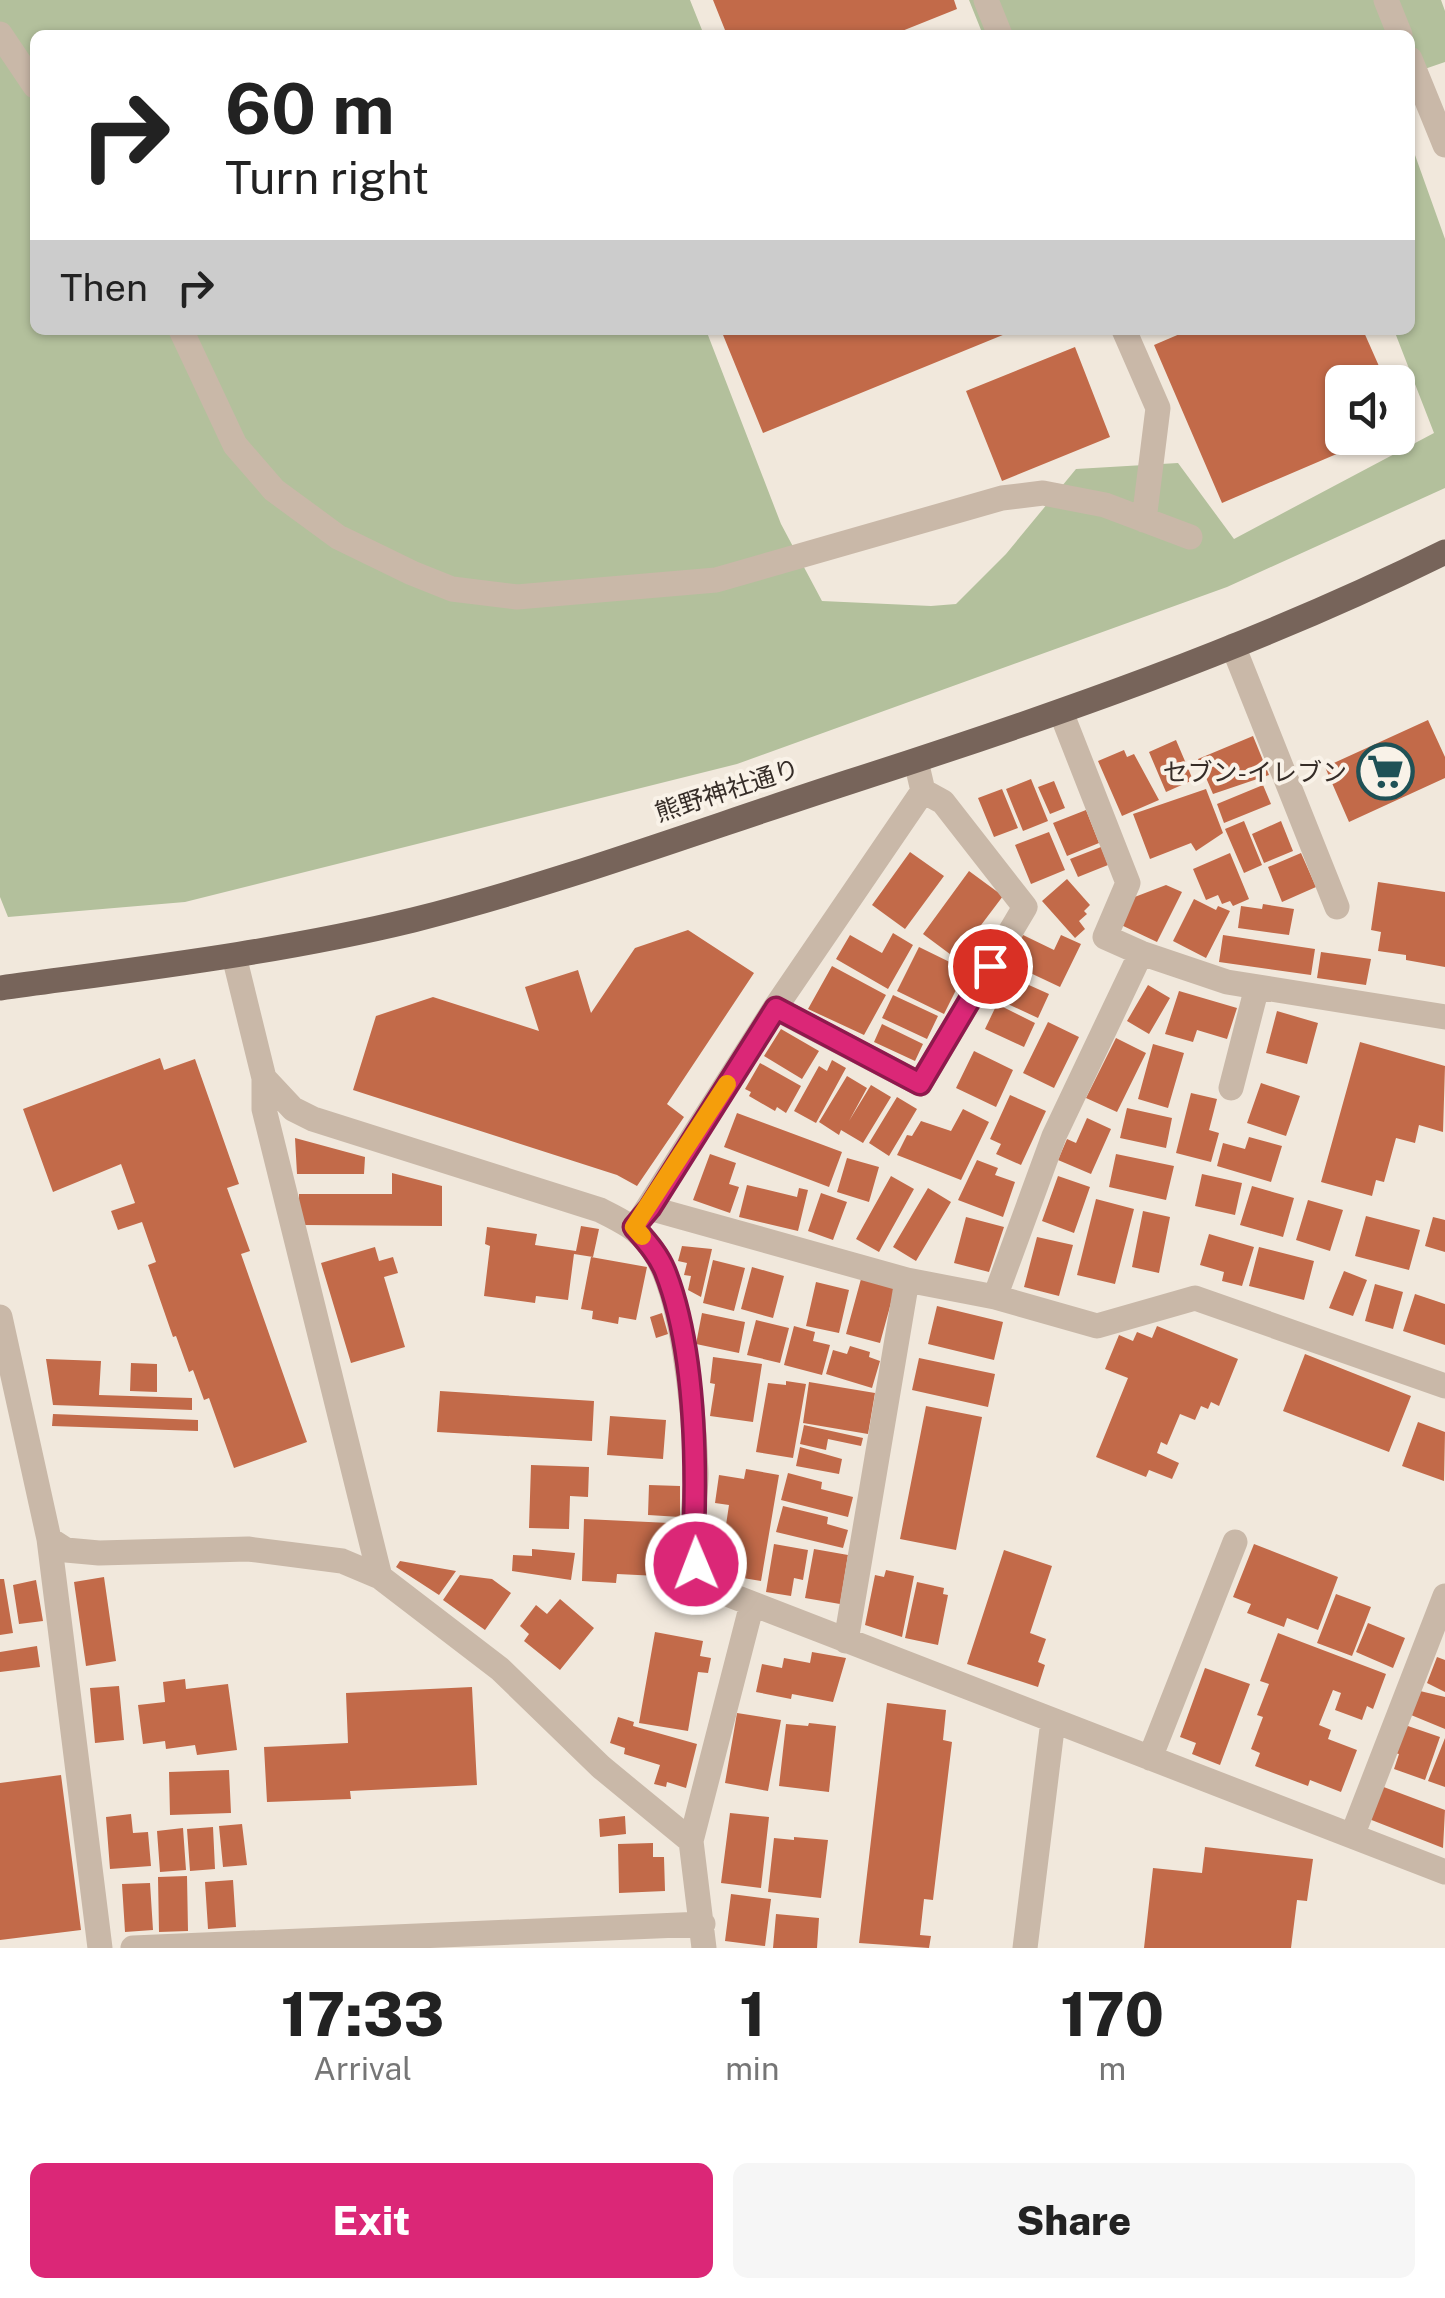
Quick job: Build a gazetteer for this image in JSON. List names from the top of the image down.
{
  "streets": {
    "main road": ["熊野神社通り"]
  },
  "places": {
    "supermarket": ["セブン-イレブン"]
  },
  "page": {
    "turn": ["60 m", "Turn right"],
    "then": "Then",
    "eta": [
      "17:33",
      "Arrival",
      "1",
      "min",
      "170",
      "m"
    ],
    "buttons": ["Exit", "Share"]
  }
}
